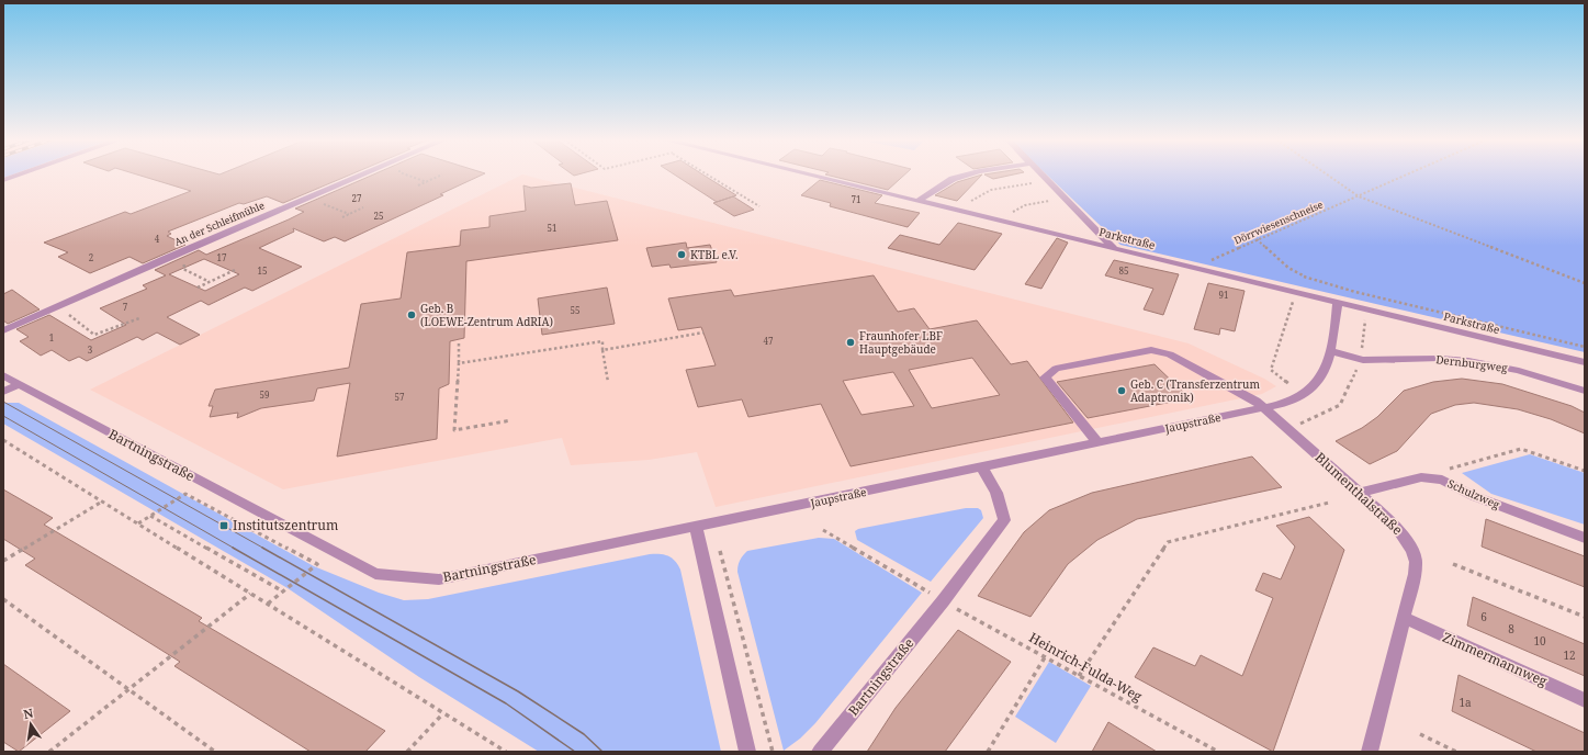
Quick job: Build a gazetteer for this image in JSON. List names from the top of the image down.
{
  "streets": {
    "street": [
      "An der Schleifmühle",
      "Parkstraße",
      "Dernburgweg",
      "Jaupstraße",
      "Bartningstraße",
      "Blumenthalstraße",
      "Schulzweg",
      "Zimmermannweg"
    ],
    "path": ["Dörrwiesenschneise", "Heinrich-Fulda-Weg"]
  },
  "crossings": [
    ["Dörrwiesenschneise", "Parkstraße"],
    ["Parkstraße", "Jaupstraße"],
    ["Dernburgweg", "Jaupstraße"],
    ["Jaupstraße", "Bartningstraße"],
    ["Jaupstraße", "Blumenthalstraße"],
    ["Bartningstraße", "Heinrich-Fulda-Weg"],
    ["Blumenthalstraße", "Schulzweg"],
    ["Blumenthalstraße", "Zimmermannweg"]
  ],
  "places": {
    "other": [
      "KTBL e.V.",
      "Geb. B (LOEWE-Zentrum AdRIA)",
      "Fraunhofer LBF Hauptgebäude",
      "Geb. C (Transferzentrum Adaptronik)"
    ],
    "transit": ["Institutszentrum"]
  },
  "house_numbers": [
    "27",
    "71",
    "25",
    "51",
    "4",
    "2",
    "17",
    "15",
    "85",
    "91",
    "7",
    "55",
    "1",
    "47",
    "3",
    "59",
    "57",
    "6",
    "8",
    "10",
    "12",
    "1a"
  ],
  "north": "top"
}
